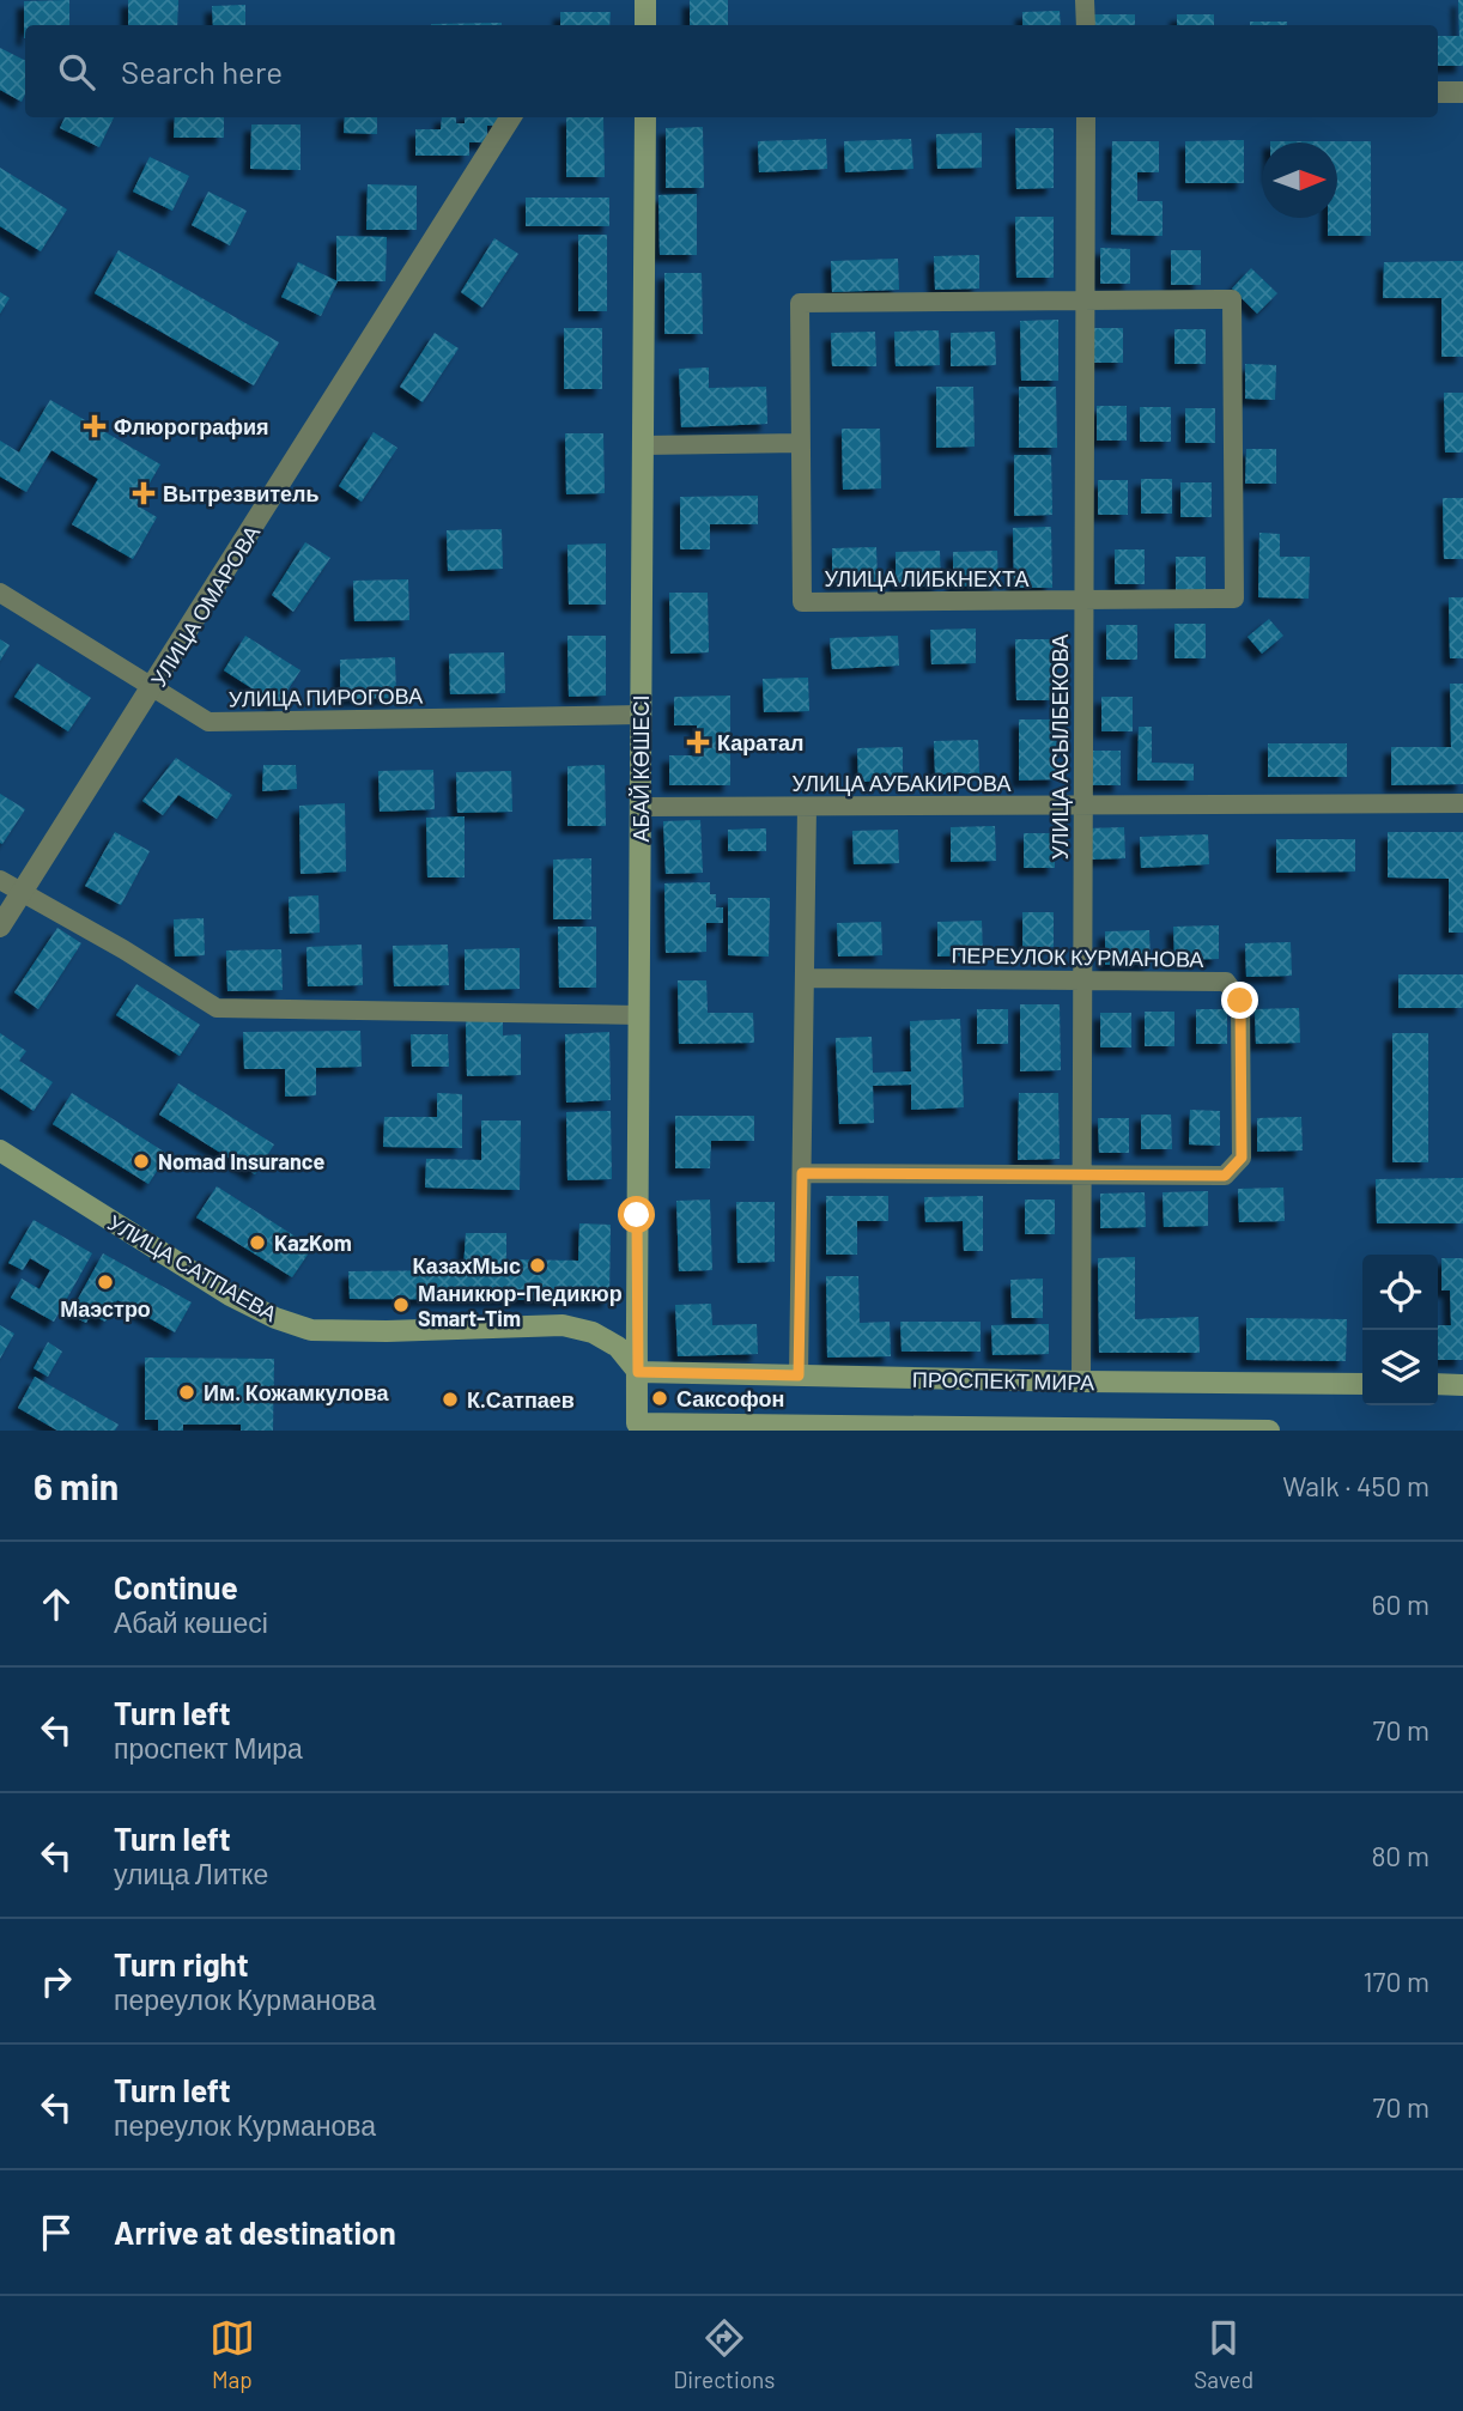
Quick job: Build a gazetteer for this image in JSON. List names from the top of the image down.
{
  "streets": {
    "main road": ["АБАЙ КӨШЕСІ", "УЛИЦА САТПАЕВА", "ПРОСПЕКТ МИРА"],
    "street": [
      "УЛИЦА ЛИБКНЕХТА",
      "УЛИЦА ОМАРОВА",
      "УЛИЦА ПИРОГОВА",
      "УЛИЦА АСЫЛБЕКОВА",
      "УЛИЦА АУБАКИРОВА",
      "ПЕРЕУЛОК КУРМАНОВА"
    ]
  },
  "crossings": [
    ["УЛИЦА ЛИБКНЕХТА", "УЛИЦА АСЫЛБЕКОВА"],
    ["УЛИЦА ОМАРОВА", "УЛИЦА ПИРОГОВА"],
    ["УЛИЦА ПИРОГОВА", "АБАЙ КӨШЕСІ"],
    ["УЛИЦА АСЫЛБЕКОВА", "УЛИЦА АУБАКИРОВА"],
    ["УЛИЦА АСЫЛБЕКОВА", "ПЕРЕУЛОК КУРМАНОВА"],
    ["УЛИЦА АСЫЛБЕКОВА", "ПРОСПЕКТ МИРА"],
    ["АБАЙ КӨШЕСІ", "УЛИЦА АУБАКИРОВА"],
    ["АБАЙ КӨШЕСІ", "УЛИЦА САТПАЕВА"],
    ["АБАЙ КӨШЕСІ", "ПРОСПЕКТ МИРА"],
    ["УЛИЦА САТПАЕВА", "ПРОСПЕКТ МИРА"]
  ],
  "places": {
    "health": ["Флюрография", "Вытрезвитель", "Каратал"],
    "other": [
      "Nomad Insurance",
      "KazKom",
      "КазахМыс",
      "Маэстро",
      "Маникюр-Педикюр Smart-Tim",
      "Им. Кожамкулова",
      "Саксофон",
      "К.Сатпаев"
    ]
  },
  "north": "right",
  "page": {
    "search": "Search here",
    "heading": ["6 min", "Walk · 450 m"],
    "list": [
      ["Continue", "Абай көшесі", "60 m"],
      ["Turn left", "проспект Мира", "70 m"],
      ["Turn left", "улица Литке", "80 m"],
      ["Turn right", "переулок Курманова", "170 m"],
      ["Turn left", "переулок Курманова", "70 m"],
      "Arrive at destination"
    ],
    "nav": ["Map", "Directions", "Saved"]
  }
}
